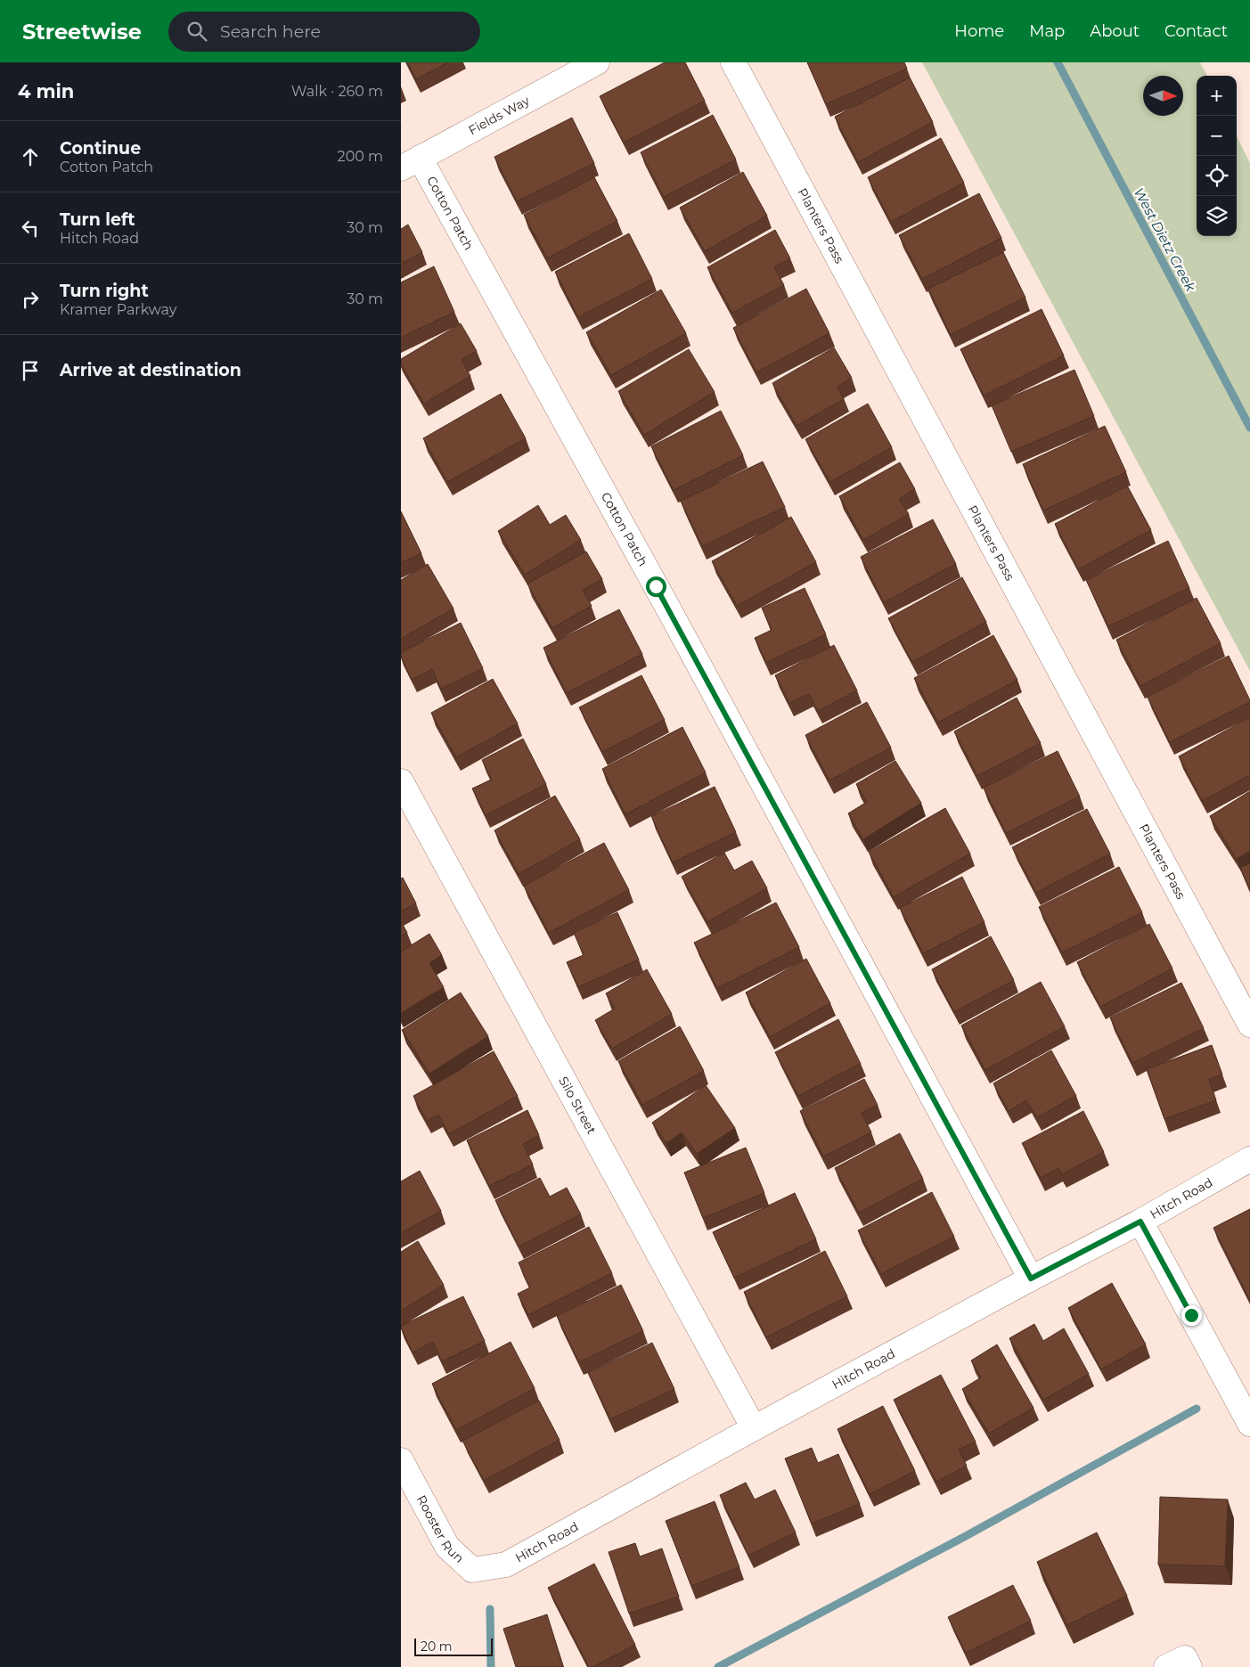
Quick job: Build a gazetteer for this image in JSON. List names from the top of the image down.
{
  "streets": {
    "street": [
      "Fields Way",
      "Cotton Patch",
      "Planters Pass",
      "Silo Street",
      "Hitch Road",
      "Rooster Run"
    ]
  },
  "crossings": [
    ["Fields Way", "Cotton Patch"],
    ["Cotton Patch", "Hitch Road"],
    ["Silo Street", "Hitch Road"],
    ["Hitch Road", "Rooster Run"]
  ],
  "water": ["West Dietz Creek"],
  "scale_bar": "20 m",
  "north": "right",
  "page": {
    "header": "Streetwise",
    "search": "Search here",
    "nav": [
      "Home",
      "Map",
      "About",
      "Contact"
    ],
    "heading": ["4 min", "Walk · 260 m"],
    "map_buttons": ["+", "−"],
    "list": [
      ["Continue", "Cotton Patch", "200 m"],
      ["Turn left", "Hitch Road", "30 m"],
      ["Turn right", "Kramer Parkway", "30 m"],
      "Arrive at destination"
    ],
    "scale": "20 m"
  }
}
